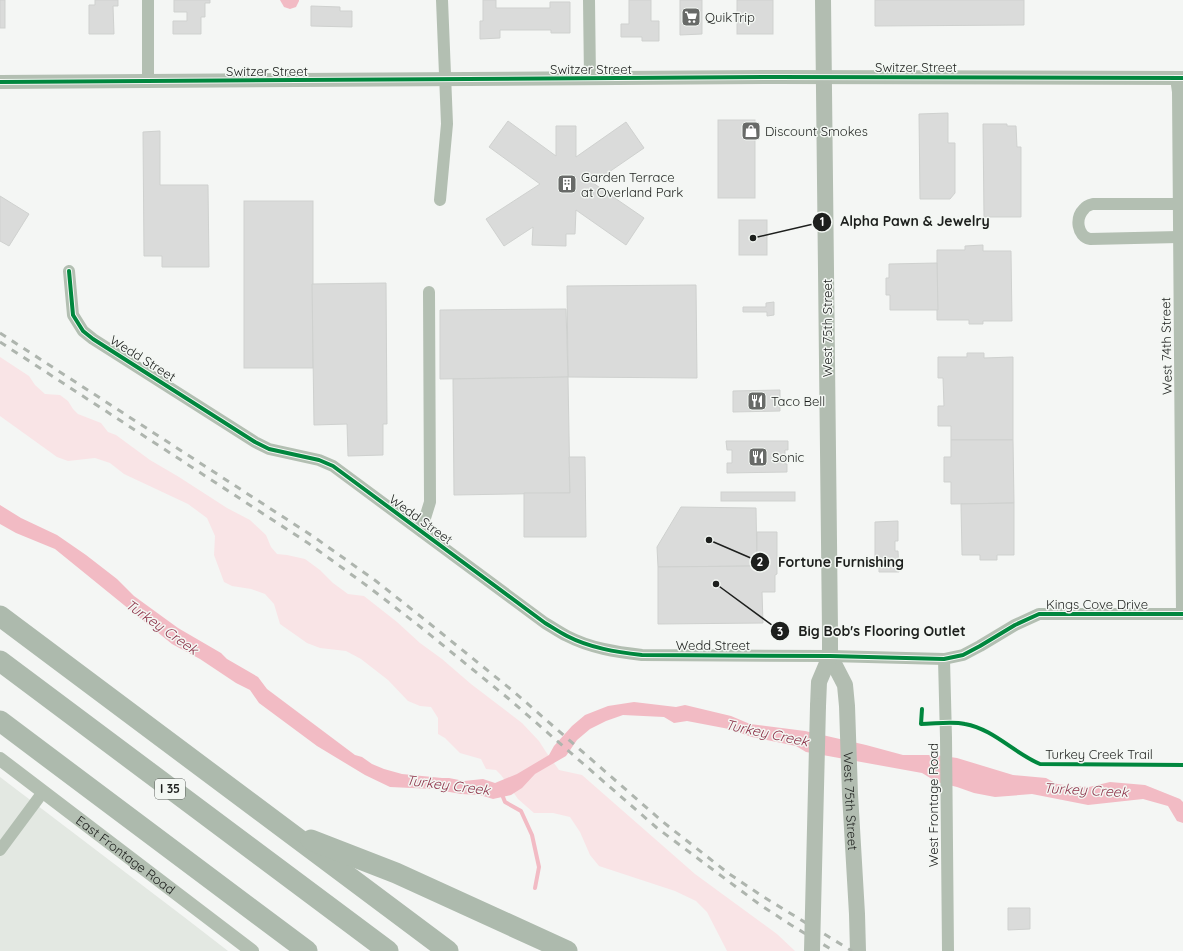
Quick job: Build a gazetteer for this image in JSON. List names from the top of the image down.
{
  "streets": {
    "highway": ["I 35"],
    "main road": ["West 75th Street"],
    "street": [
      "Switzer Street",
      "West 74th Street",
      "Wedd Street",
      "Kings Cove Drive",
      "West Frontage Road",
      "East Frontage Road"
    ],
    "cycle path": ["Turkey Creek Trail"]
  },
  "crossings": [
    ["Switzer Street", "West 75th Street"],
    ["Switzer Street", "West 74th Street"],
    ["West 75th Street", "Wedd Street"],
    ["West 75th Street", "Kings Cove Drive"],
    ["West 74th Street", "Kings Cove Drive"],
    ["Wedd Street", "Kings Cove Drive"],
    ["Kings Cove Drive", "West Frontage Road"]
  ],
  "water": ["Turkey Creek"],
  "places": {
    "supermarket": ["QuikTrip"],
    "shop": ["Discount Smokes"],
    "building": ["Garden Terrace at Overland Park"],
    "other": ["Alpha Pawn & Jewelry", "Fortune Furnishing", "Big Bob's Flooring Outlet"],
    "restaurant": ["Taco Bell", "Sonic"]
  }
}
